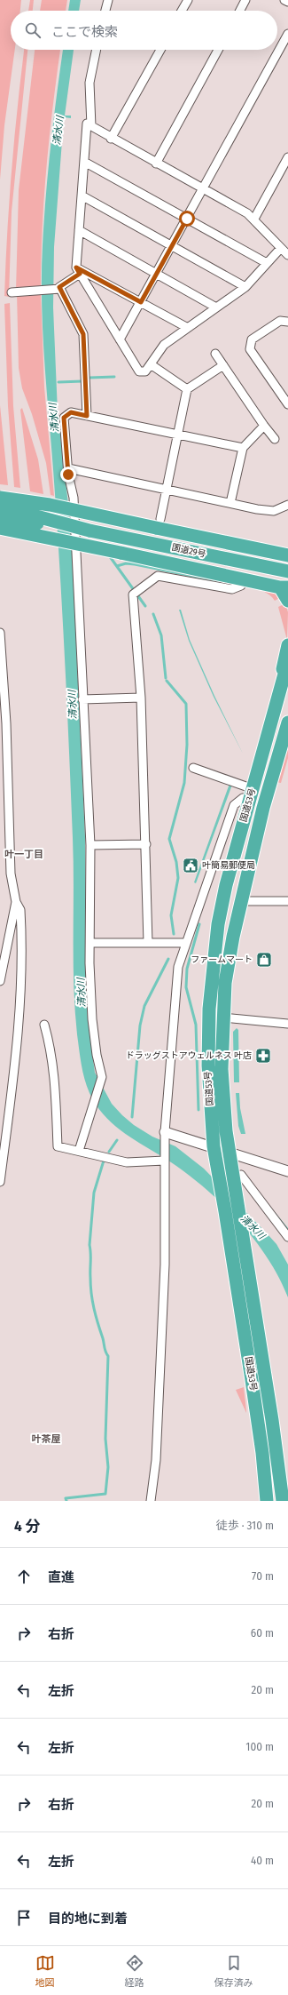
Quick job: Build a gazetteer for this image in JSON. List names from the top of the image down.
{
  "streets": {
    "highway": ["国道29号", "国道53号"]
  },
  "districts": ["叶一丁目", "叶茶屋"],
  "water": ["清水川"],
  "places": {
    "public building": ["叶簡易郵便局"],
    "shop": ["ファームマート"],
    "pharmacy": ["ドラッグストアウェルネス 叶店"]
  },
  "page": {
    "search": "ここで検索",
    "heading": ["4 分", "徒歩 · 310 m"],
    "list": [
      ["直進", "70 m"],
      ["右折", "60 m"],
      ["左折", "20 m"],
      ["左折", "100 m"],
      ["右折", "20 m"],
      ["左折", "40 m"],
      "目的地に到着"
    ],
    "nav": ["地図", "経路", "保存済み"]
  }
}
